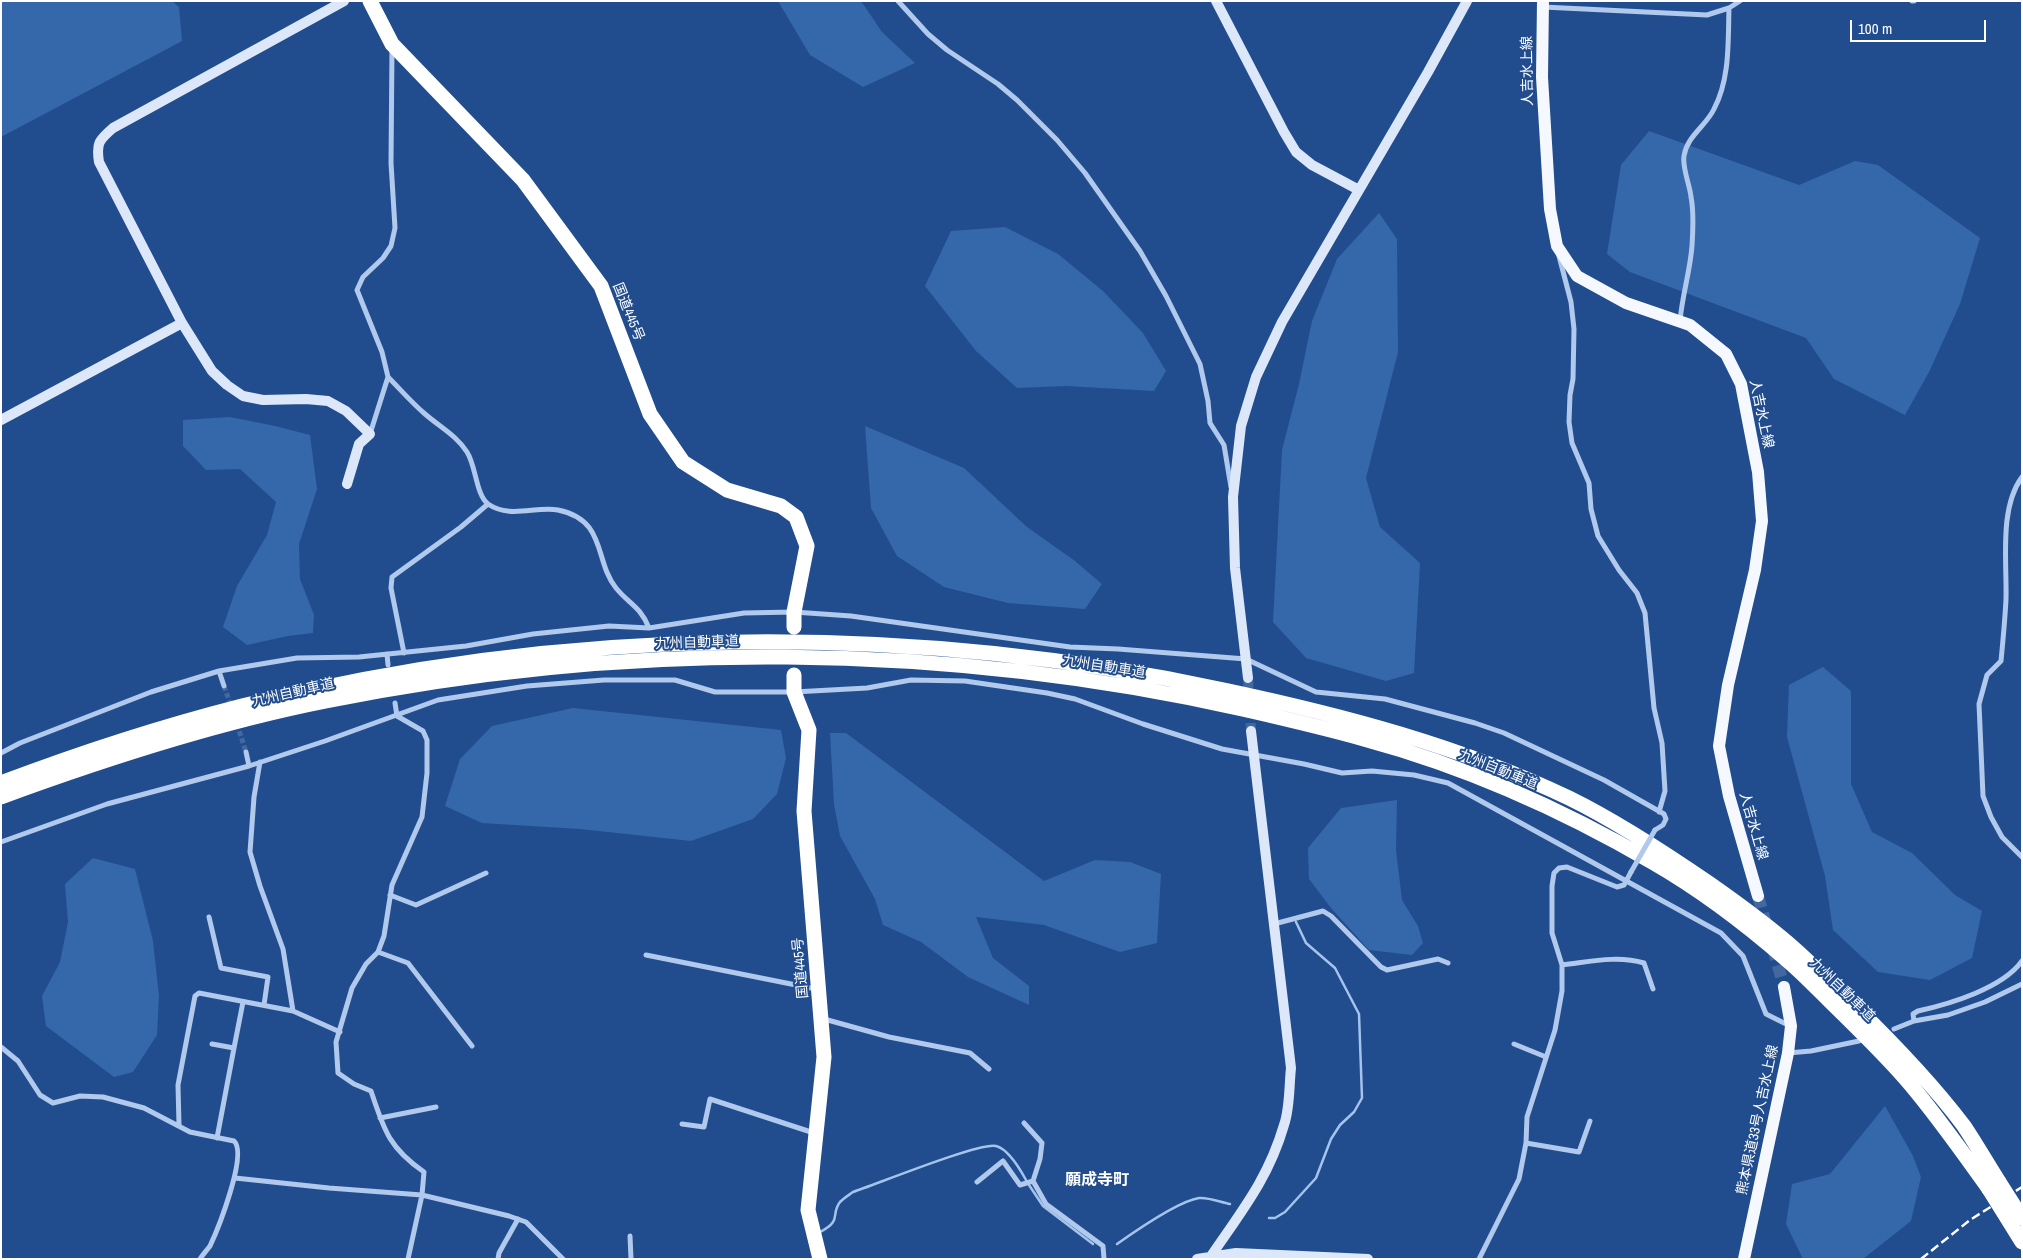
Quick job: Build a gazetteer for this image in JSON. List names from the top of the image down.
{
  "streets": {
    "highway": ["国道445号", "九州自動車道"],
    "main road": ["人吉水上線", "熊本県道33号人吉水上線"]
  },
  "districts": ["願成寺町"],
  "scale_bar": "100 m"
}
